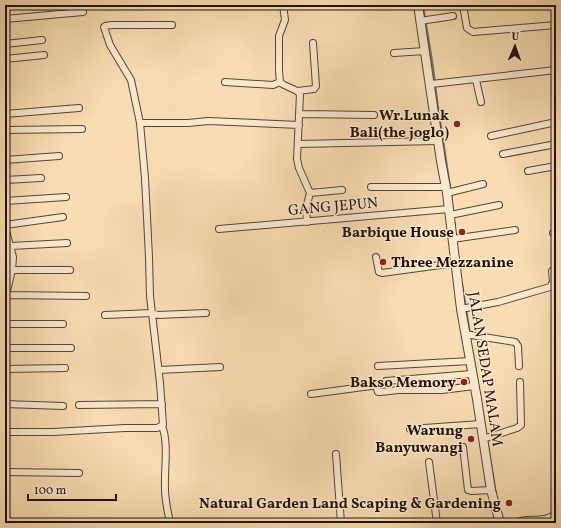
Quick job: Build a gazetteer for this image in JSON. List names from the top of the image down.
{
  "streets": {
    "street": ["GANG JEPUN", "JALAN SEDAP MALAM"]
  },
  "crossings": [
    ["GANG JEPUN", "JALAN SEDAP MALAM"]
  ],
  "places": [
    "Wr.Lunak Bali(the joglo)",
    "Barbique House",
    "Three Mezzanine",
    "Bakso Memory",
    "Warung Banyuwangi",
    "Natural Garden Land Scaping & Gardening"
  ],
  "scale_bar": "100 m",
  "north": "top"
}
